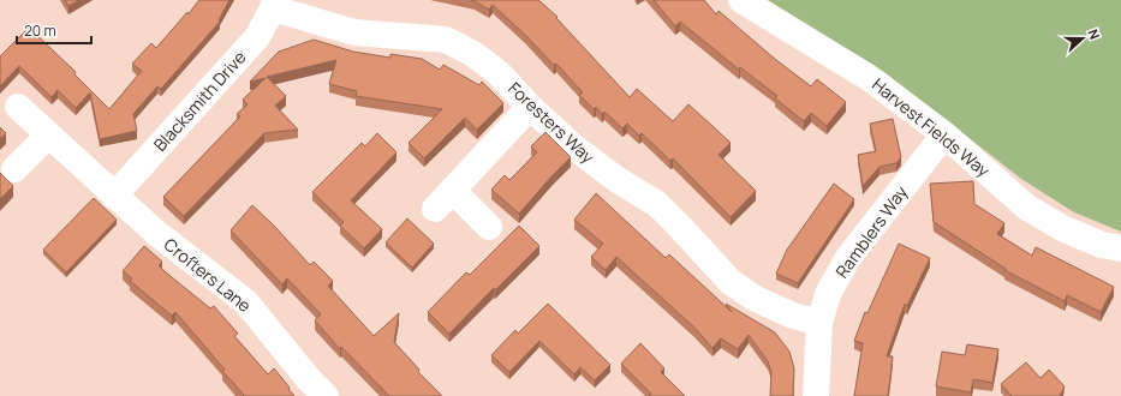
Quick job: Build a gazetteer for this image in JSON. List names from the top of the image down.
{
  "streets": {
    "street": [
      "Blacksmith Drive",
      "Foresters Way",
      "Harvest Fields Way",
      "Ramblers Way",
      "Crofters Lane"
    ]
  },
  "crossings": [
    ["Blacksmith Drive", "Foresters Way"],
    ["Blacksmith Drive", "Crofters Lane"],
    ["Foresters Way", "Ramblers Way"],
    ["Harvest Fields Way", "Ramblers Way"]
  ],
  "scale_bar": "20 m",
  "north": "right"
}
